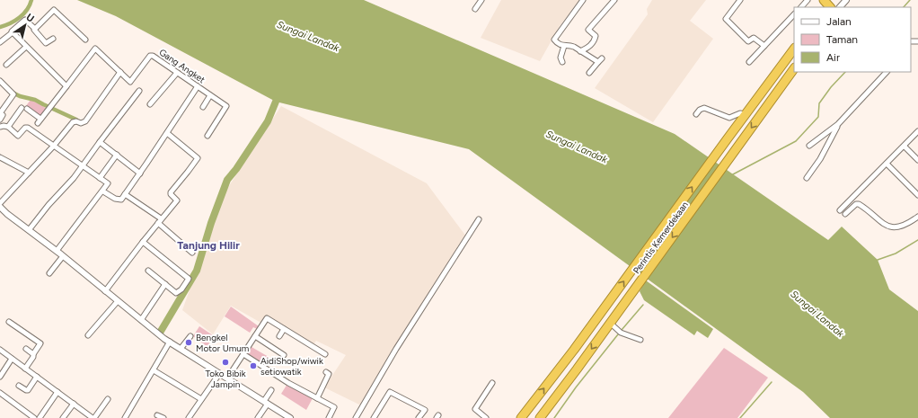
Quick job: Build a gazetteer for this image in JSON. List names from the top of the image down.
{
  "streets": {
    "highway": ["Perintis Kemerdekaan"],
    "street": ["Gang Angket"]
  },
  "districts": ["Tanjung Hilir"],
  "water": ["Sungai Landak"],
  "places": ["Bengkel Motor Umum", "Toko Bibik Jampin", "AidiShop/wiwik setiowatik"],
  "legend": ["Jalan", "Taman", "Air"],
  "north": "top right"
}
